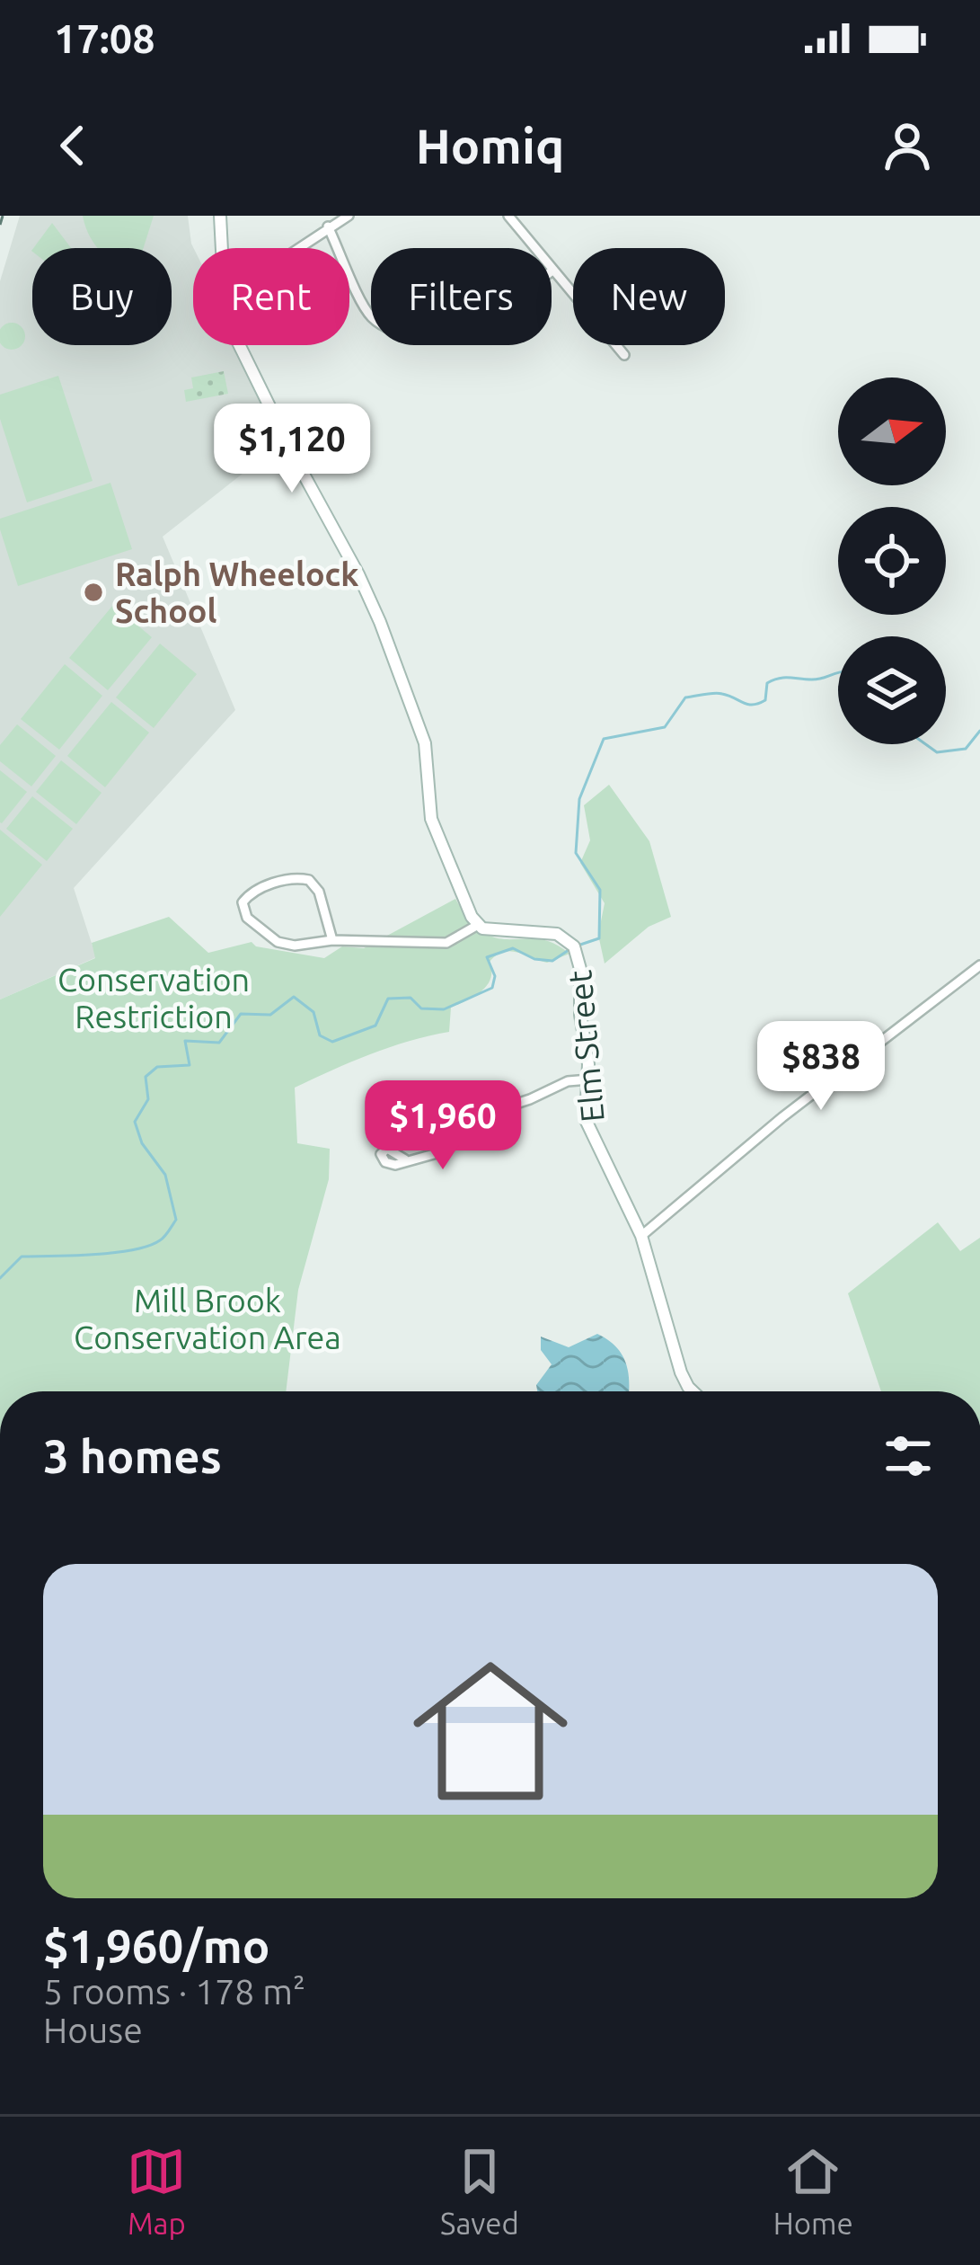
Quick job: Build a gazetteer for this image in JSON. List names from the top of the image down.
{
  "streets": {
    "street": ["Elm Street"]
  },
  "parks": ["Conservation Restriction", "Mill Brook Conservation Area"],
  "places": ["Ralph Wheelock School"],
  "north": "right",
  "page": {
    "status": "17:08",
    "header": "Homiq",
    "chip": [
      "Buy",
      "Rent",
      "Filters",
      "New"
    ],
    "price": ["$1,120", "$838", "$1,960"],
    "heading": "3 homes",
    "list": [
      {
        "name": "$1,960/mo",
        "note": "5 rooms · 178 m² · House"
      }
    ],
    "tabs": ["Map", "Saved", "Home"]
  }
}
